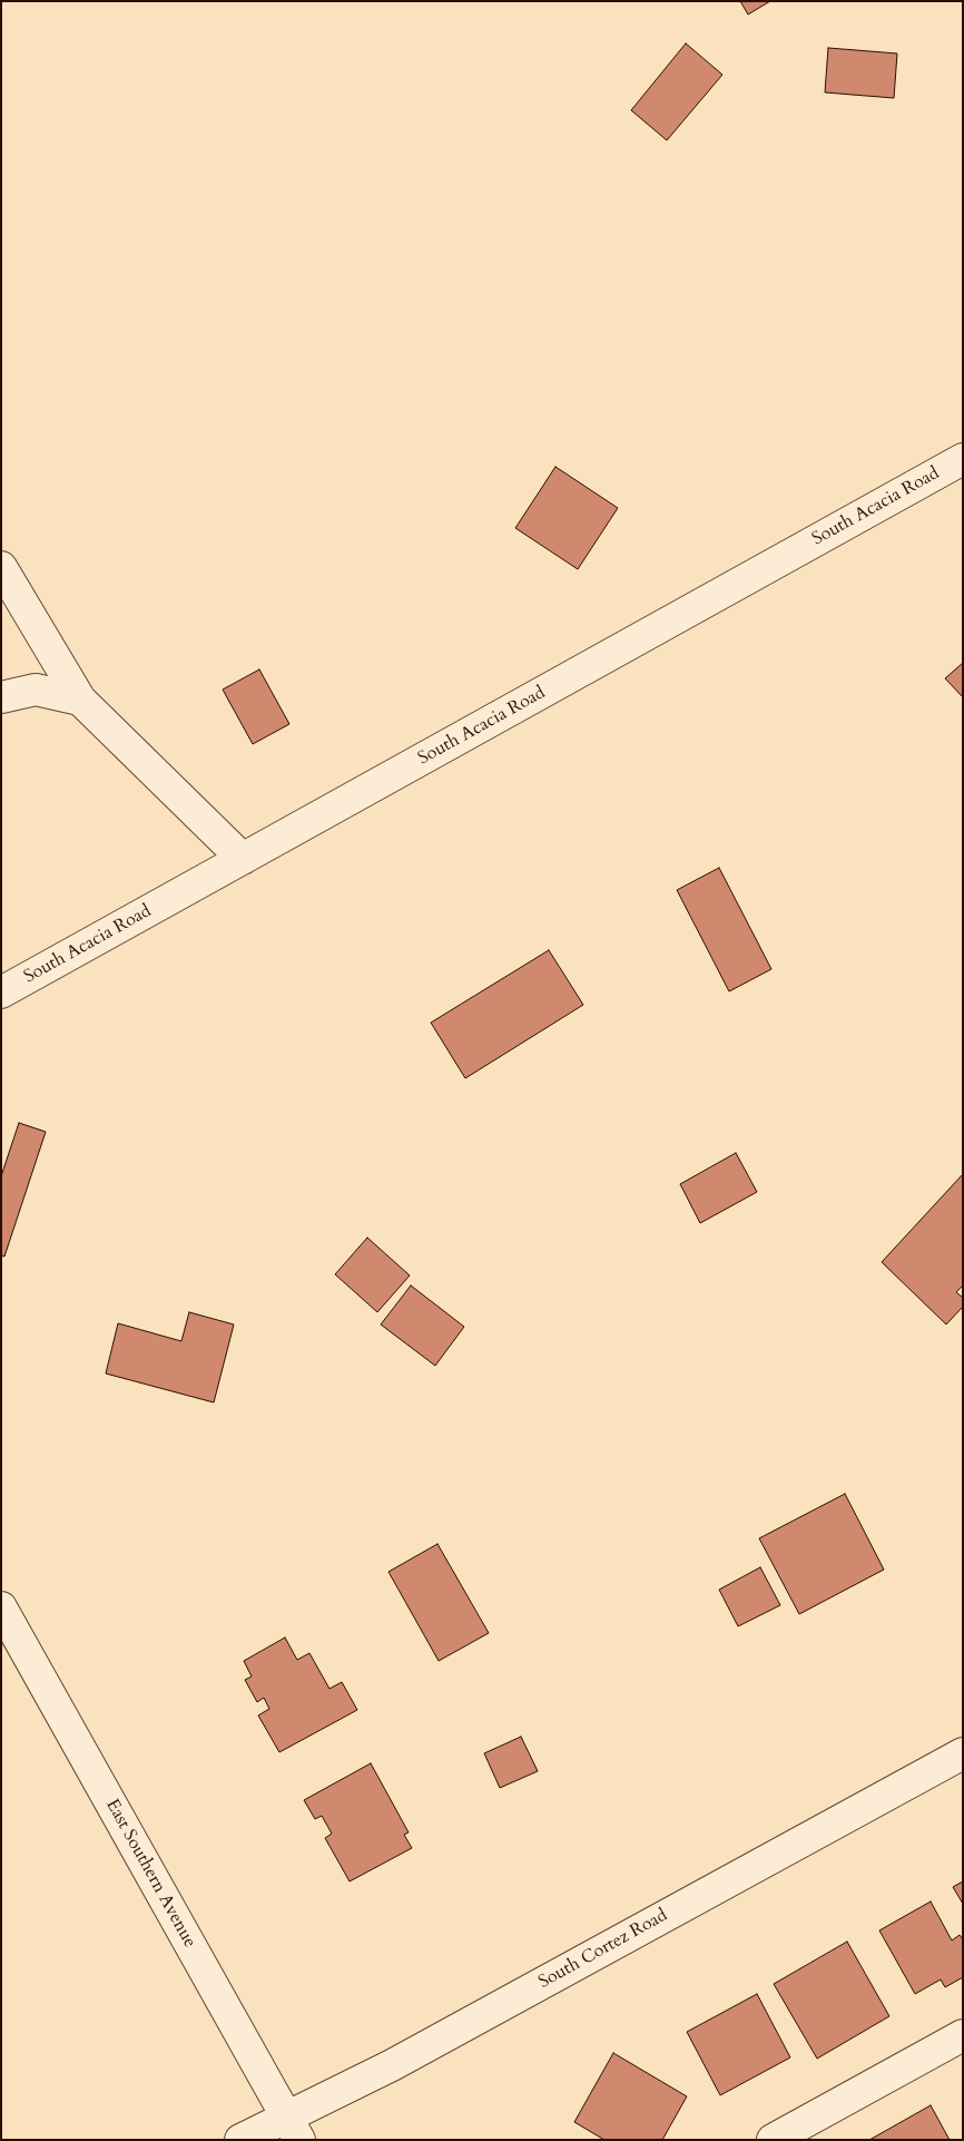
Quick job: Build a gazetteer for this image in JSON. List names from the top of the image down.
{
  "streets": {
    "street": ["South Acacia Road", "East Southern Avenue", "South Cortez Road"]
  },
  "crossings": [
    ["East Southern Avenue", "South Cortez Road"]
  ]
}
